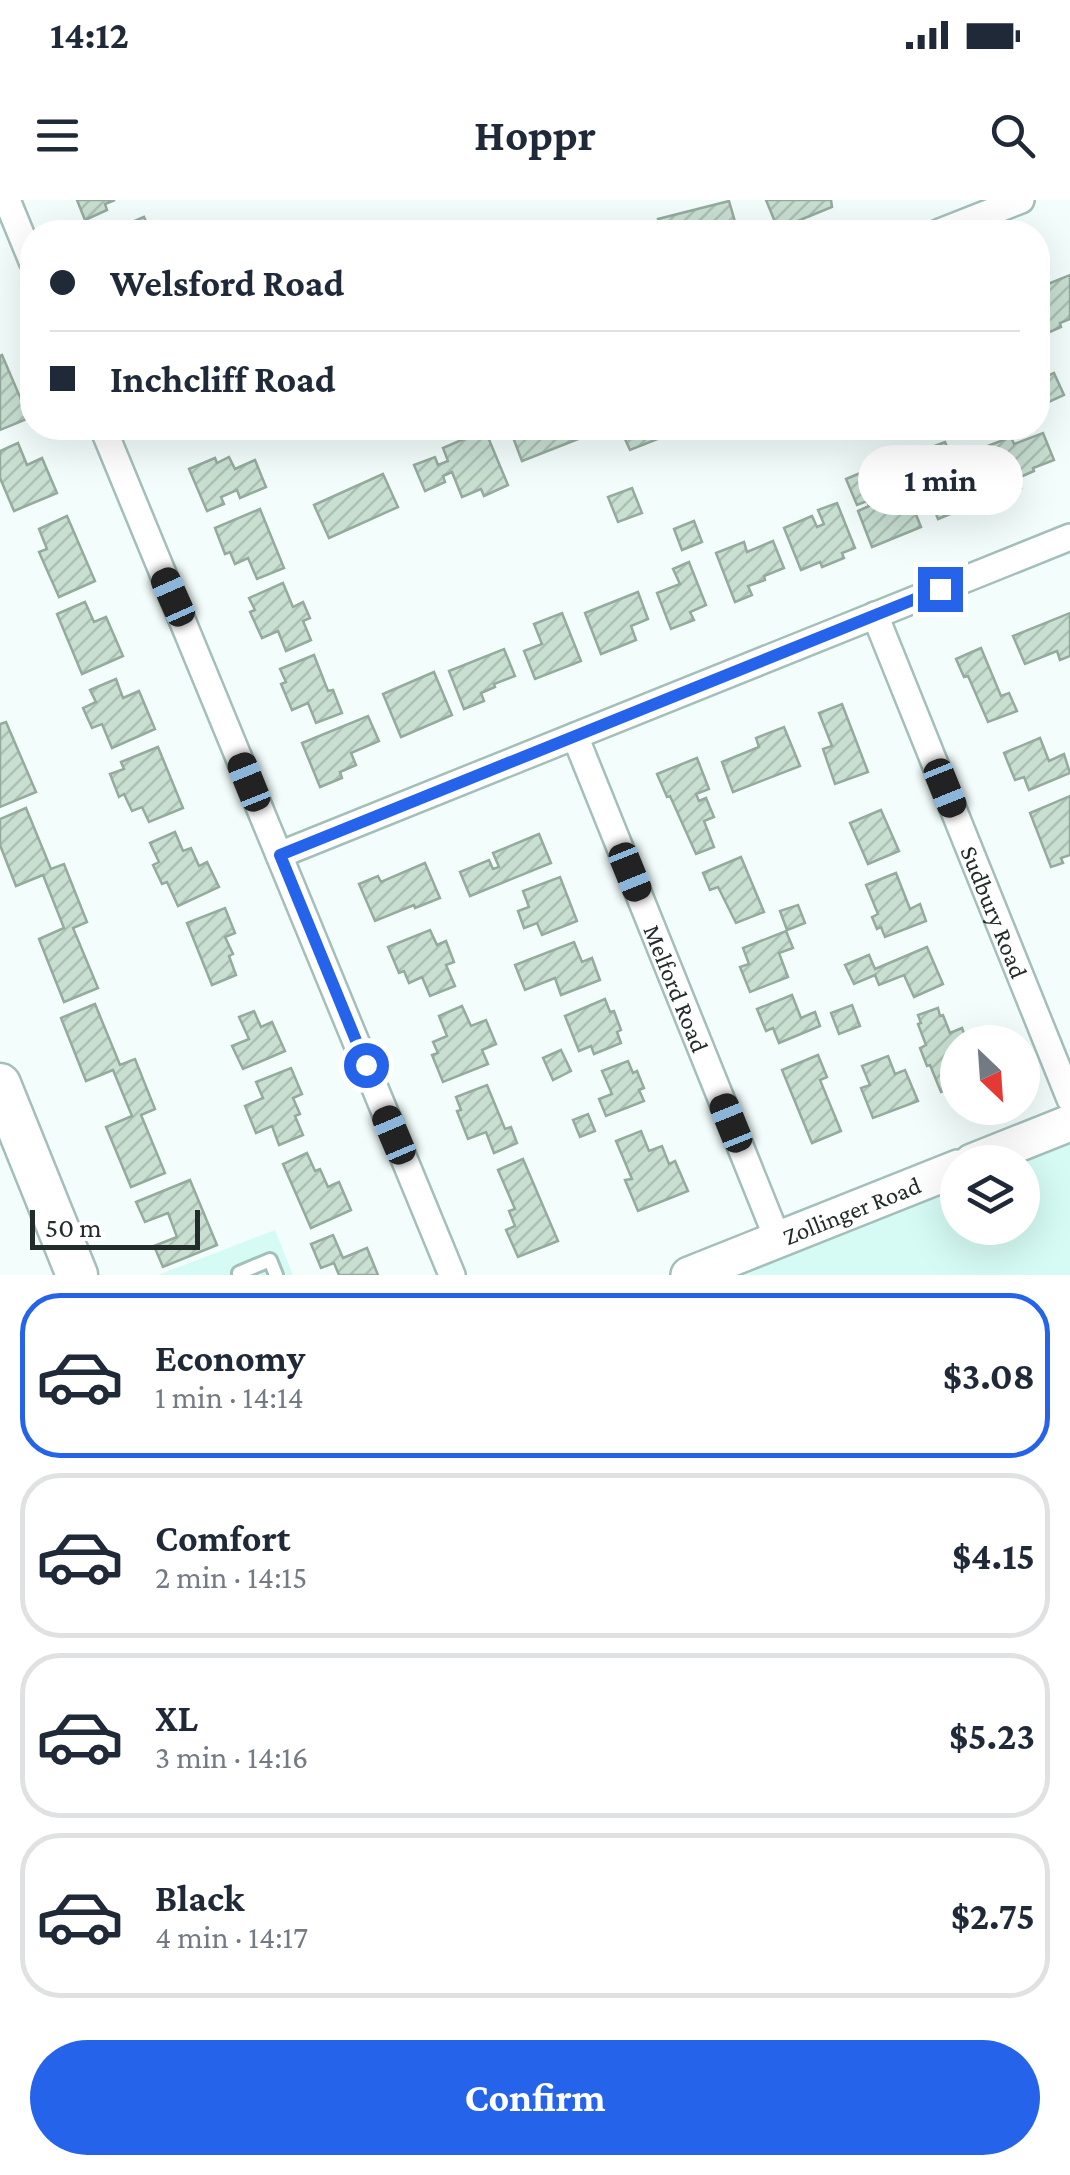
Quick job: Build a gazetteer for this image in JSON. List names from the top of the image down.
{
  "streets": {
    "main road": ["Zollinger Road"],
    "street": ["Sudbury Road", "Melford Road"]
  },
  "crossings": [
    ["Melford Road", "Zollinger Road"]
  ],
  "scale_bar": "50 m",
  "north": "bottom right",
  "page": {
    "status": "14:12",
    "header": "Hoppr",
    "banner": ["Welsford Road", "Inchcliff Road"],
    "bubble": "1 min",
    "scale": "50 m",
    "list": [
      {
        "name": "Economy",
        "note": "1 min · 14:14",
        "value": "$3.08"
      },
      {
        "name": "Comfort",
        "note": "2 min · 14:15",
        "value": "$4.15"
      },
      {
        "name": "XL",
        "note": "3 min · 14:16",
        "value": "$5.23"
      },
      {
        "name": "Black",
        "note": "4 min · 14:17",
        "value": "$2.75"
      }
    ],
    "buttons": "Confirm"
  }
}
